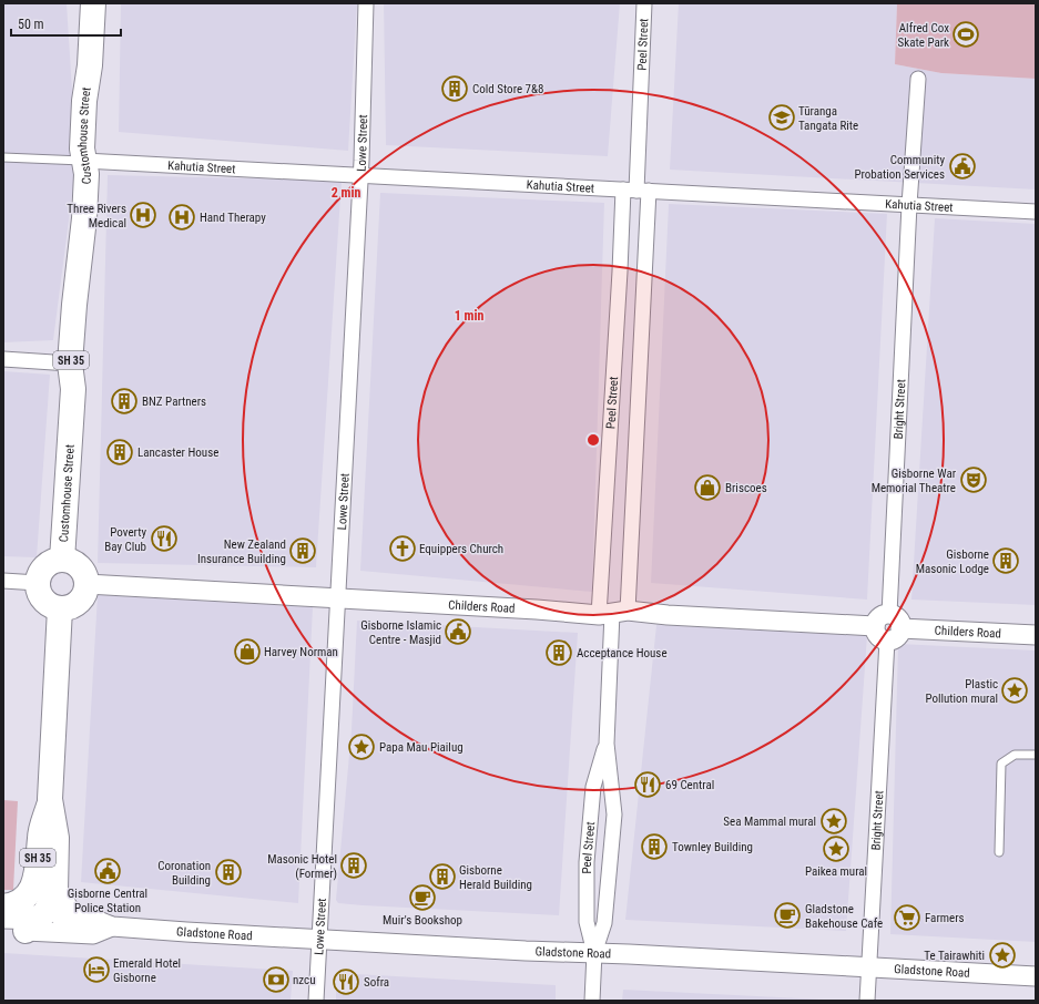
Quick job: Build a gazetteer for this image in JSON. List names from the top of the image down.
{
  "streets": {
    "highway": ["Customhouse Street", "SH 35"],
    "main road": ["Gladstone Road"],
    "street": [
      "Peel Street",
      "Lowe Street",
      "Kahutia Street",
      "Bright Street",
      "Childers Road"
    ]
  },
  "crossings": [
    ["Peel Street", "Kahutia Street"],
    ["Peel Street", "Childers Road"],
    ["Peel Street", "Gladstone Road"],
    ["Customhouse Street", "Kahutia Street"],
    ["Customhouse Street", "SH 35"],
    ["Customhouse Street", "Childers Road"],
    ["Lowe Street", "Kahutia Street"],
    ["Lowe Street", "Childers Road"],
    ["Lowe Street", "Gladstone Road"],
    ["Kahutia Street", "Bright Street"],
    ["SH 35", "Childers Road"],
    ["SH 35", "Gladstone Road"],
    ["Bright Street", "Childers Road"],
    ["Bright Street", "Gladstone Road"]
  ],
  "places": {
    "sports": ["Alfred Cox Skate Park"],
    "building": [
      "Cold Store 7&8",
      "BNZ Partners",
      "Lancaster House",
      "New Zealand Insurance Building",
      "Gisborne Masonic Lodge",
      "Acceptance House",
      "Townley Building",
      "Masonic Hotel (Former)",
      "Coronation Building",
      "Gisborne Herald Building"
    ],
    "school or university": ["Tūranga Tangata Rite"],
    "public building": ["Community Probation Services", "Gisborne Islamic Centre - Masjid", "Gisborne Central Police Station"],
    "hospital": ["Three Rivers Medical", "Hand Therapy"],
    "theatre": ["Gisborne War Memorial Theatre"],
    "shop": ["Briscoes", "Harvey Norman"],
    "restaurant": ["Poverty Bay Club", "69 Central", "Sofra"],
    "church": ["Equippers Church"],
    "place": [
      "Plastic Pollution mural",
      "Papa Mau Piailug",
      "Sea Mammal mural",
      "Paikea mural",
      "Te Tairawhiti"
    ],
    "cafe": ["Muir's Bookshop", "Gladstone Bakehouse Cafe"],
    "supermarket": ["Farmers"],
    "hotel": ["Emerald Hotel Gisborne"],
    "bank": ["nzcu"]
  },
  "scale_bar": "50 m",
  "rings": ["2 min", "1 min"]
}
